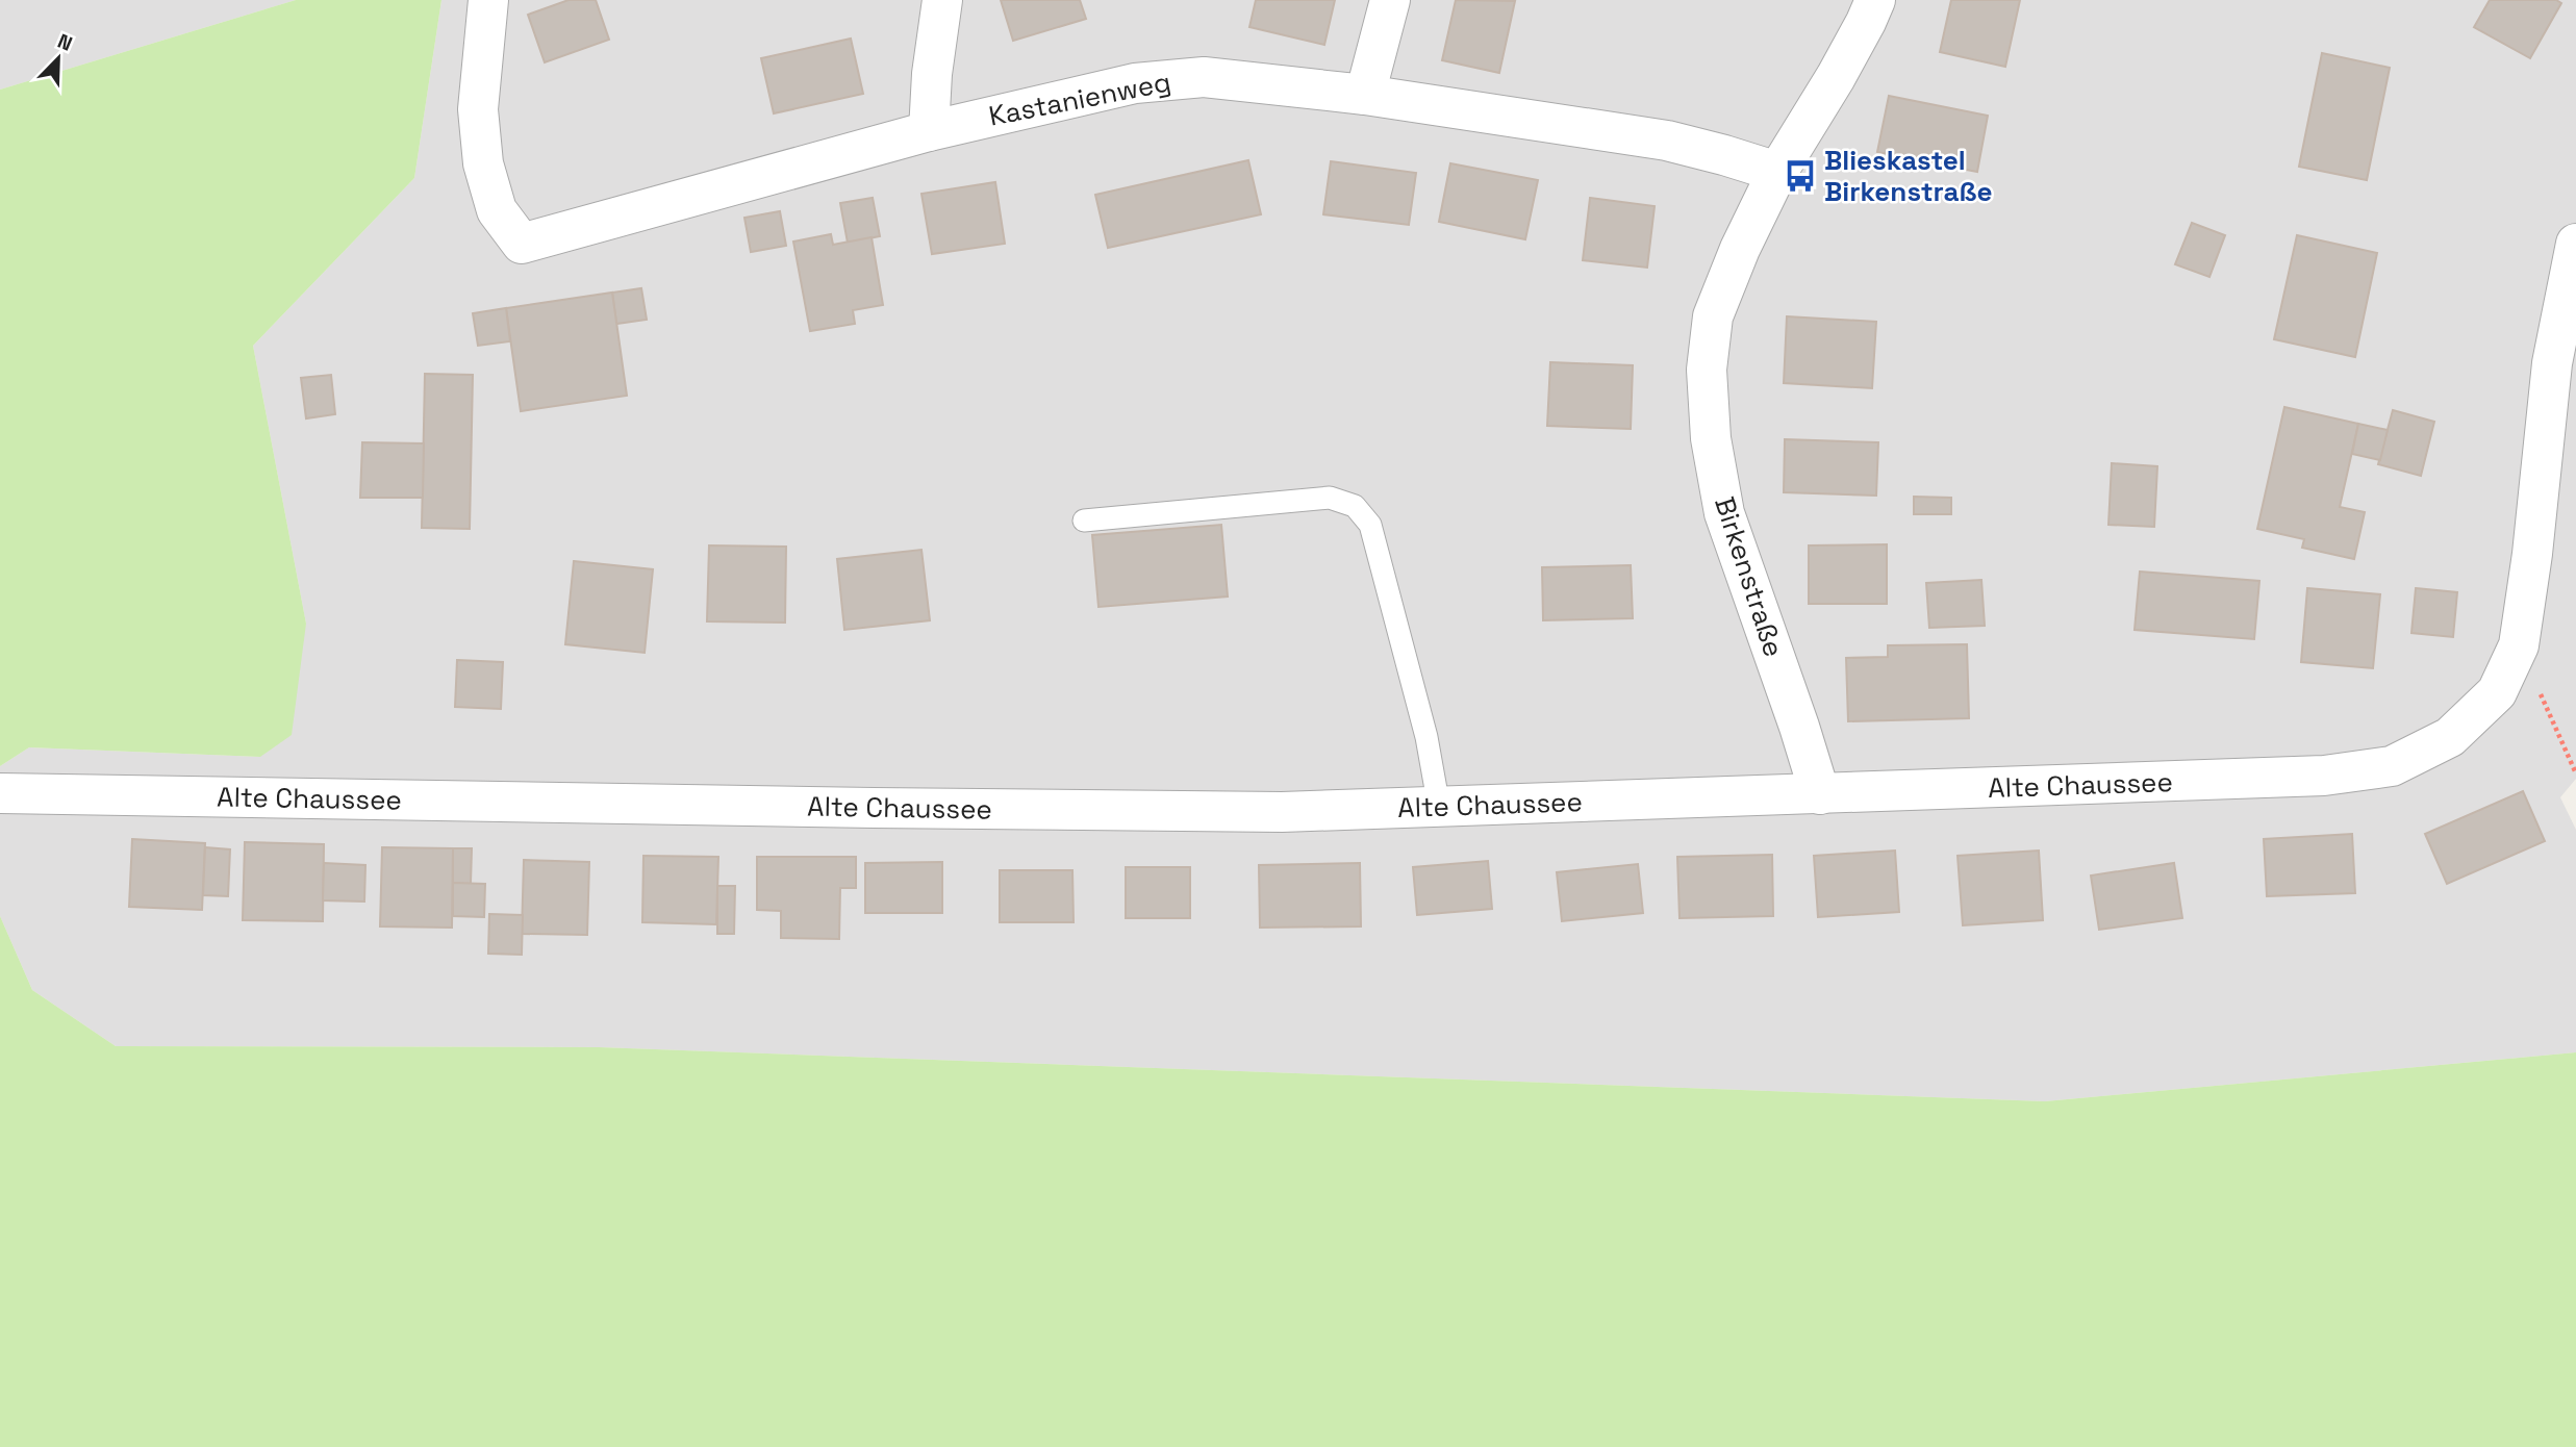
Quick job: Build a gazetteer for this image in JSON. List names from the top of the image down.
{
  "streets": {
    "street": ["Kastanienweg", "Birkenstraße", "Alte Chaussee"]
  },
  "crossings": [
    ["Kastanienweg", "Birkenstraße"],
    ["Birkenstraße", "Alte Chaussee"]
  ],
  "places": {
    "bus stop": ["Blieskastel Birkenstraße"]
  },
  "north": "top right"
}
